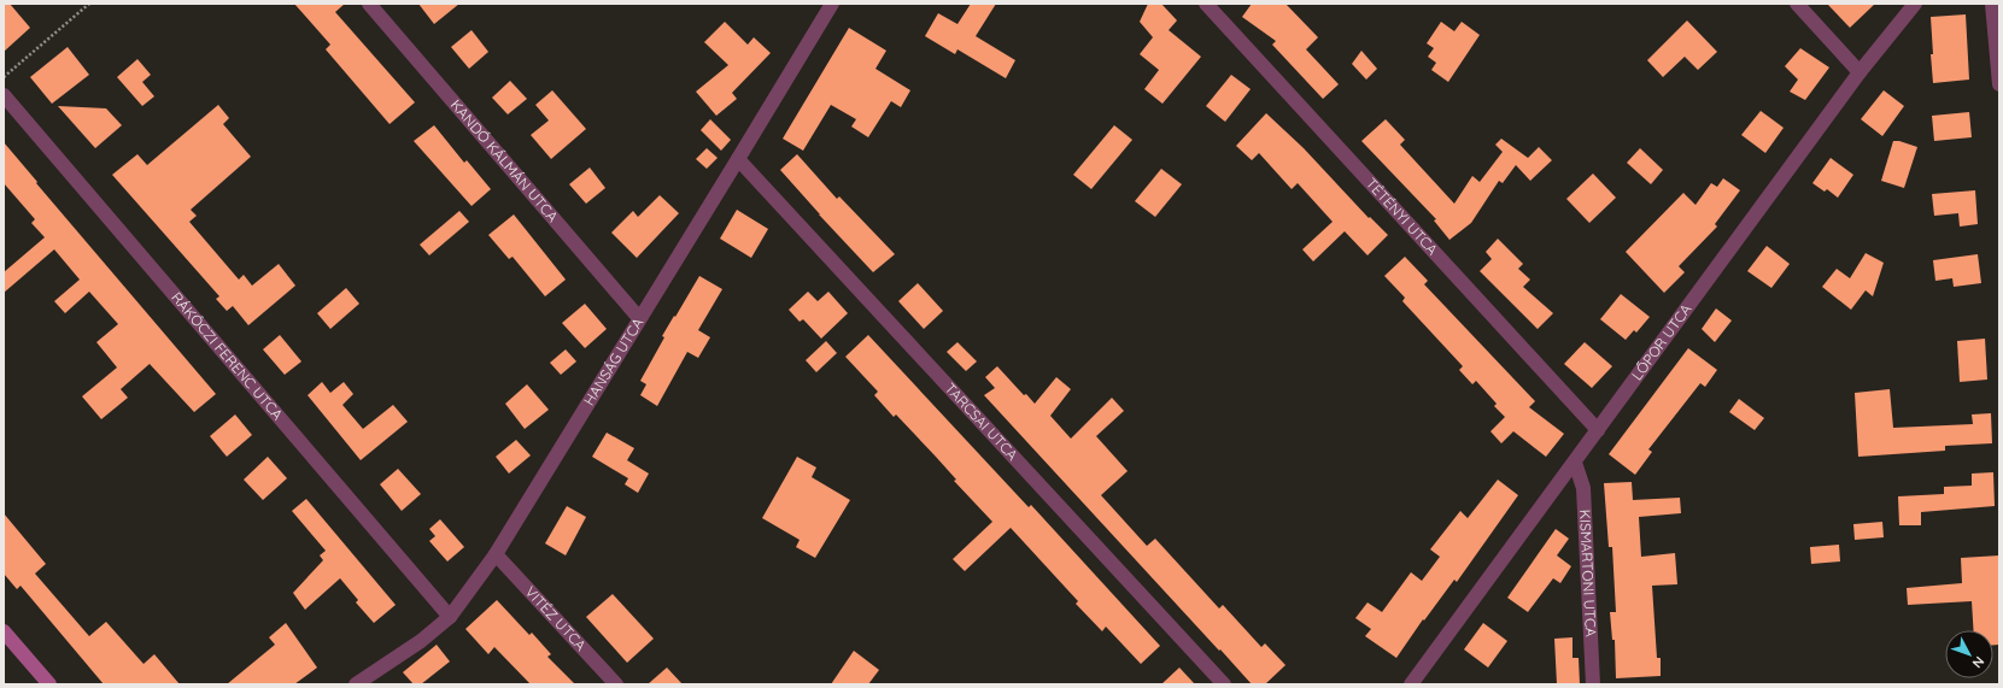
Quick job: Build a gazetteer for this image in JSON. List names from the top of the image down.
{
  "streets": {
    "street": [
      "KANDÓ KÁLMÁN UTCA",
      "TÉTÉNYI UTCA",
      "LŐPOR UTCA",
      "RÁKÓCZI FERENC UTCA",
      "HANSÁG UTCA",
      "TARCSAI UTCA",
      "KISMARTONI UTCA",
      "VITÉZ UTCA"
    ]
  },
  "crossings": [
    ["KANDÓ KÁLMÁN UTCA", "HANSÁG UTCA"],
    ["TÉTÉNYI UTCA", "LŐPOR UTCA"],
    ["LŐPOR UTCA", "KISMARTONI UTCA"],
    ["RÁKÓCZI FERENC UTCA", "HANSÁG UTCA"],
    ["HANSÁG UTCA", "TARCSAI UTCA"],
    ["HANSÁG UTCA", "VITÉZ UTCA"]
  ],
  "north": "bottom right"
}
